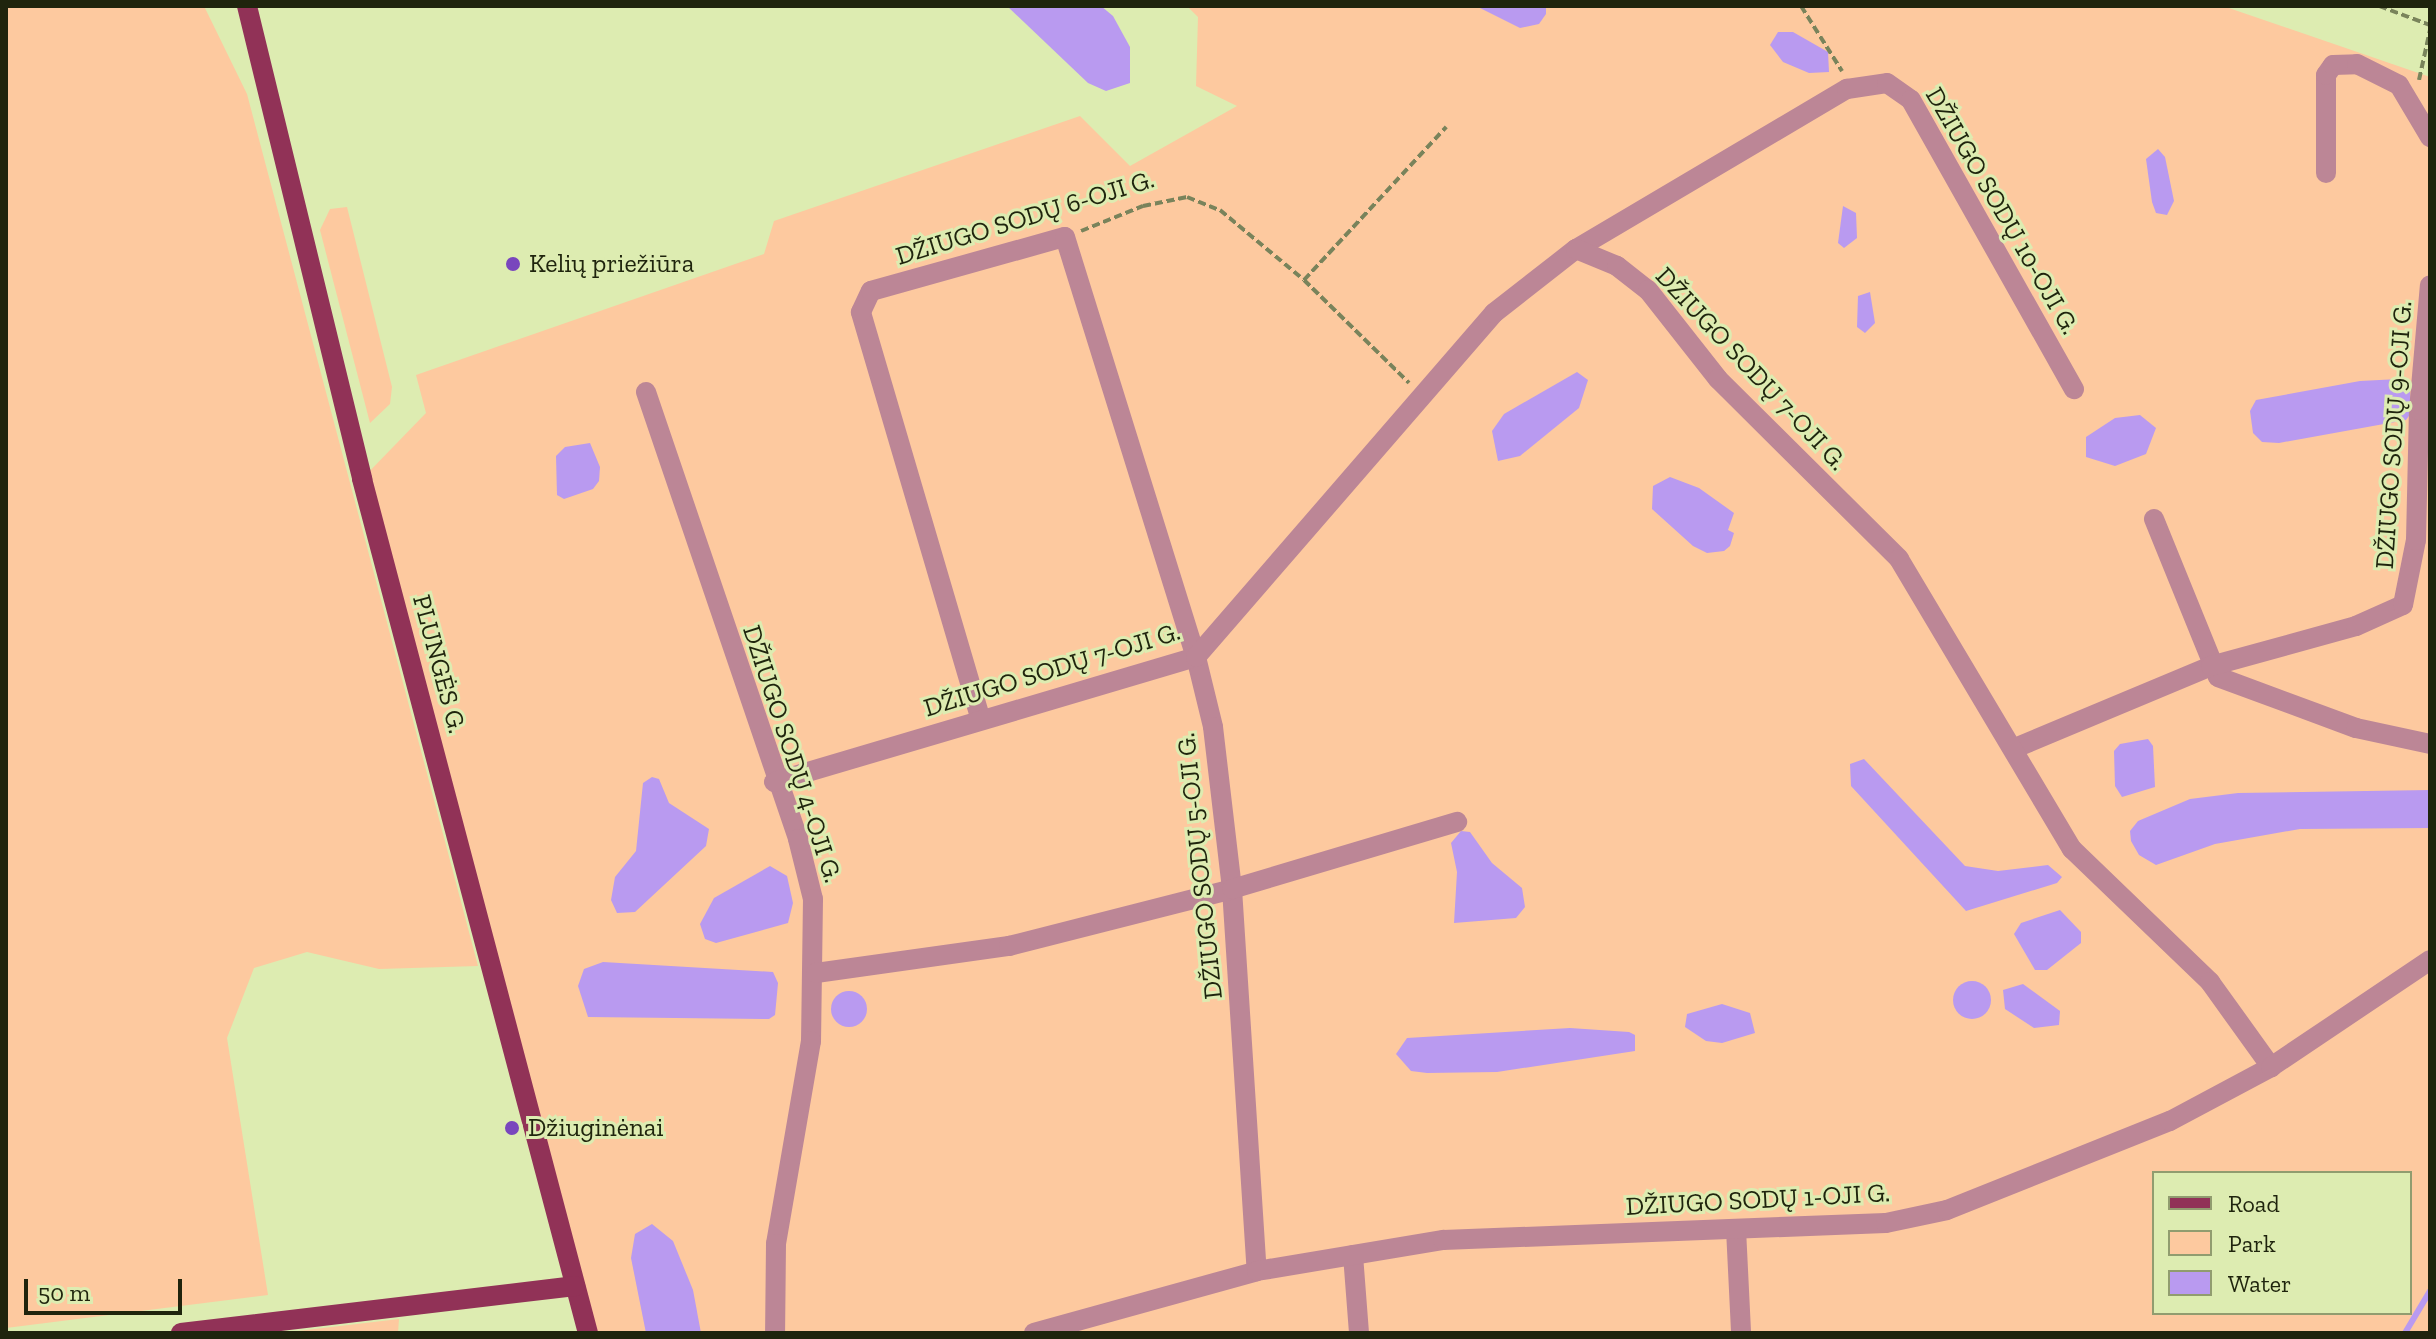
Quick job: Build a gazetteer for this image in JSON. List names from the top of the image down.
{
  "streets": {
    "main road": ["PLUNGĖS G."],
    "street": [
      "DŽIUGO SODŲ 10-OJI G.",
      "DŽIUGO SODŲ 6-OJI G.",
      "DŽIUGO SODŲ 7-OJI G.",
      "DŽIUGO SODŲ 9-OJI G.",
      "DŽIUGO SODŲ 4-OJI G.",
      "DŽIUGO SODŲ 5-OJI G.",
      "DŽIUGO SODŲ 1-OJI G."
    ]
  },
  "crossings": [
    ["DŽIUGO SODŲ 10-OJI G.", "DŽIUGO SODŲ 7-OJI G."],
    ["DŽIUGO SODŲ 6-OJI G.", "DŽIUGO SODŲ 7-OJI G."],
    ["DŽIUGO SODŲ 6-OJI G.", "DŽIUGO SODŲ 5-OJI G."],
    ["DŽIUGO SODŲ 7-OJI G.", "DŽIUGO SODŲ 9-OJI G."],
    ["DŽIUGO SODŲ 7-OJI G.", "DŽIUGO SODŲ 4-OJI G."],
    ["DŽIUGO SODŲ 7-OJI G.", "DŽIUGO SODŲ 5-OJI G."],
    ["DŽIUGO SODŲ 7-OJI G.", "DŽIUGO SODŲ 1-OJI G."],
    ["DŽIUGO SODŲ 5-OJI G.", "DŽIUGO SODŲ 1-OJI G."]
  ],
  "places": ["Kelių priežiūra", "Džiuginėnai"],
  "legend": ["Road", "Park", "Water"],
  "scale_bar": "50 m"
}
